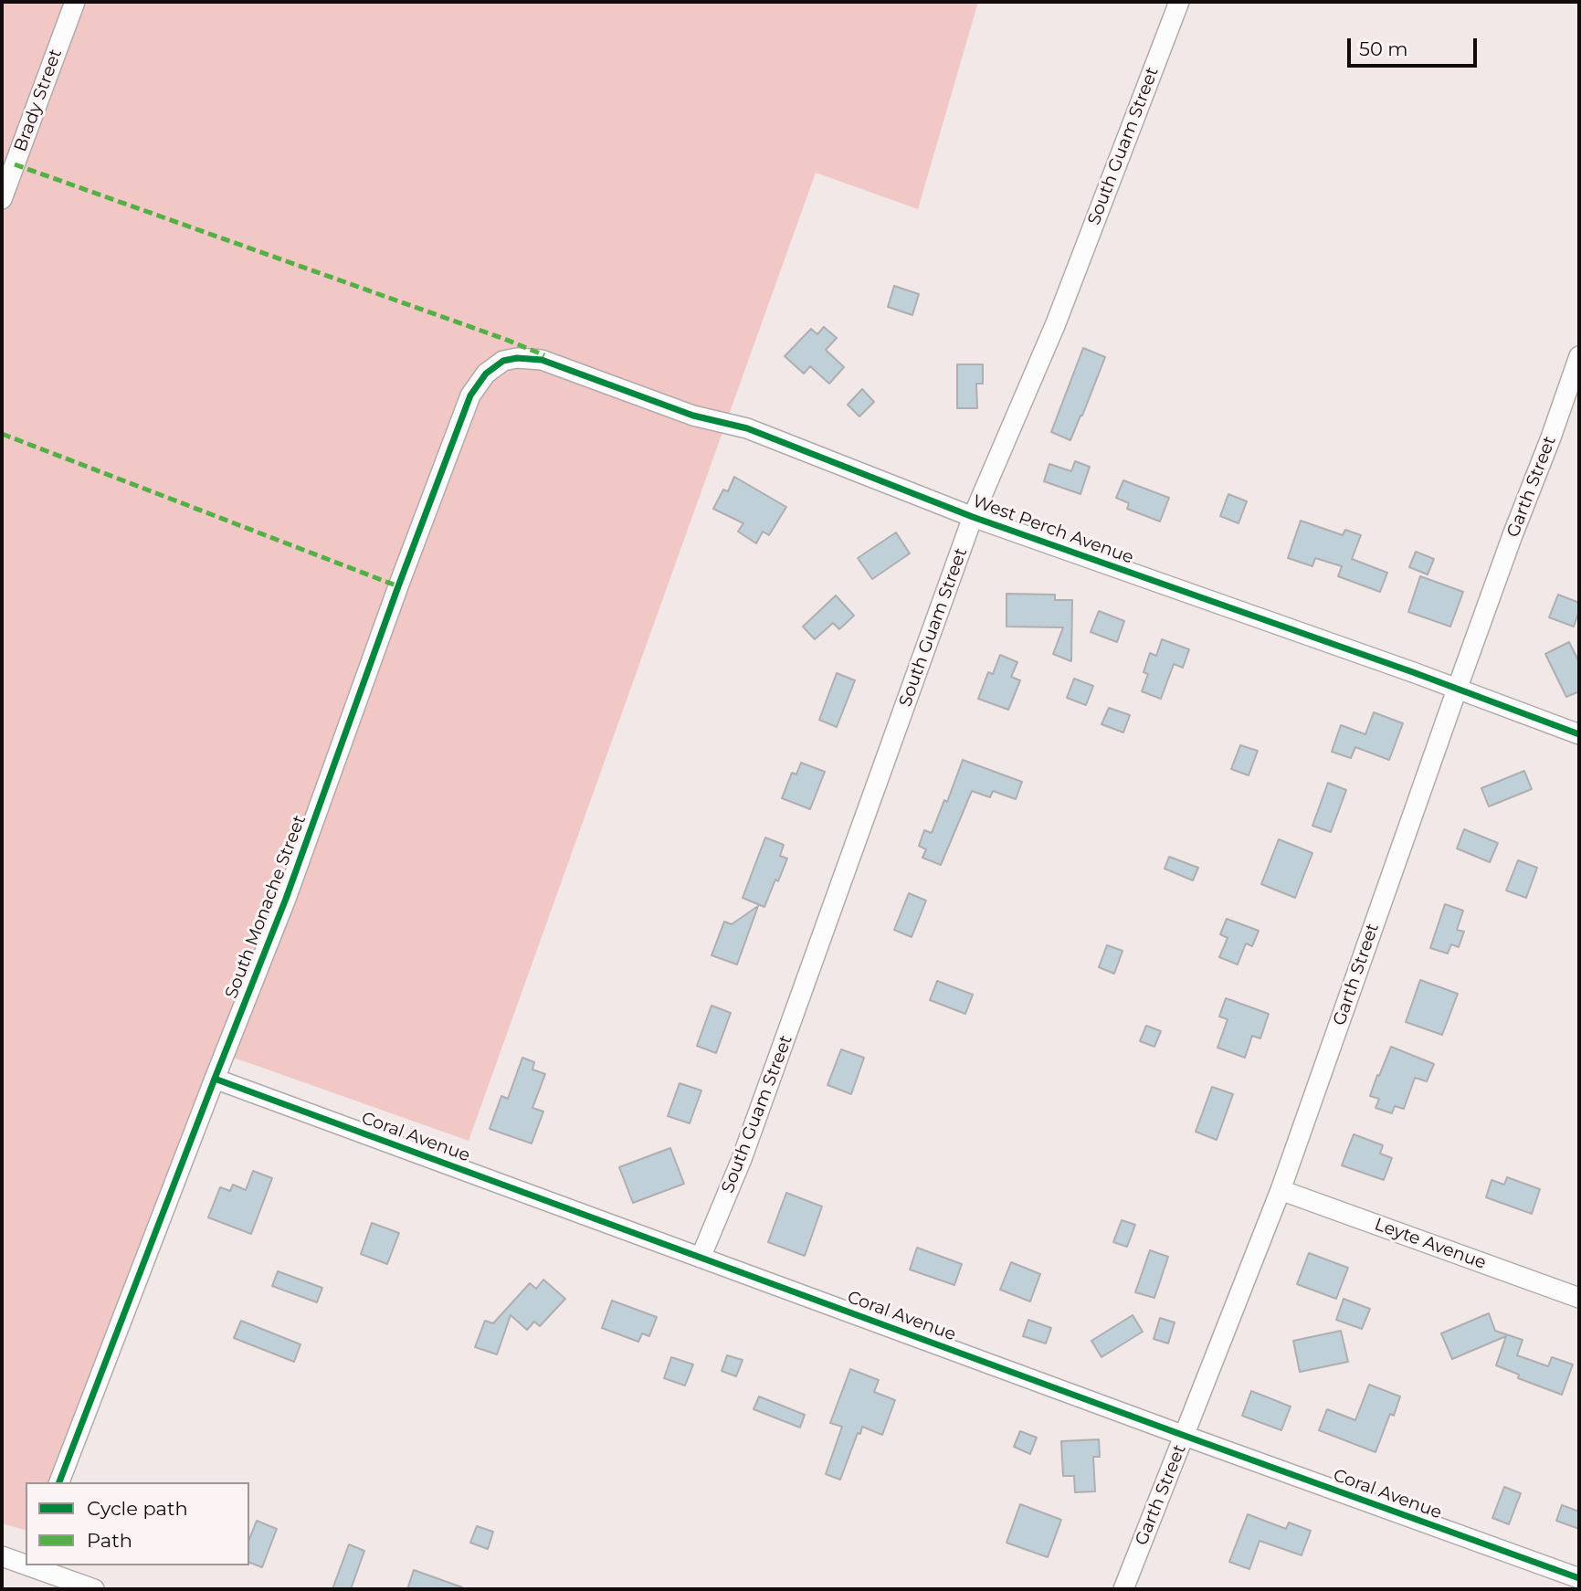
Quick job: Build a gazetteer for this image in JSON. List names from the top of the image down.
{
  "streets": {
    "street": [
      "Brady Street",
      "South Guam Street",
      "Garth Street",
      "West Perch Avenue",
      "South Monache Street",
      "Coral Avenue",
      "Leyte Avenue"
    ]
  },
  "crossings": [
    ["South Guam Street", "West Perch Avenue"],
    ["South Guam Street", "Coral Avenue"],
    ["Garth Street", "West Perch Avenue"],
    ["Garth Street", "Coral Avenue"],
    ["Garth Street", "Leyte Avenue"],
    ["West Perch Avenue", "South Monache Street"],
    ["South Monache Street", "Coral Avenue"]
  ],
  "legend": ["Cycle path", "Path"],
  "scale_bar": "50 m"
}
